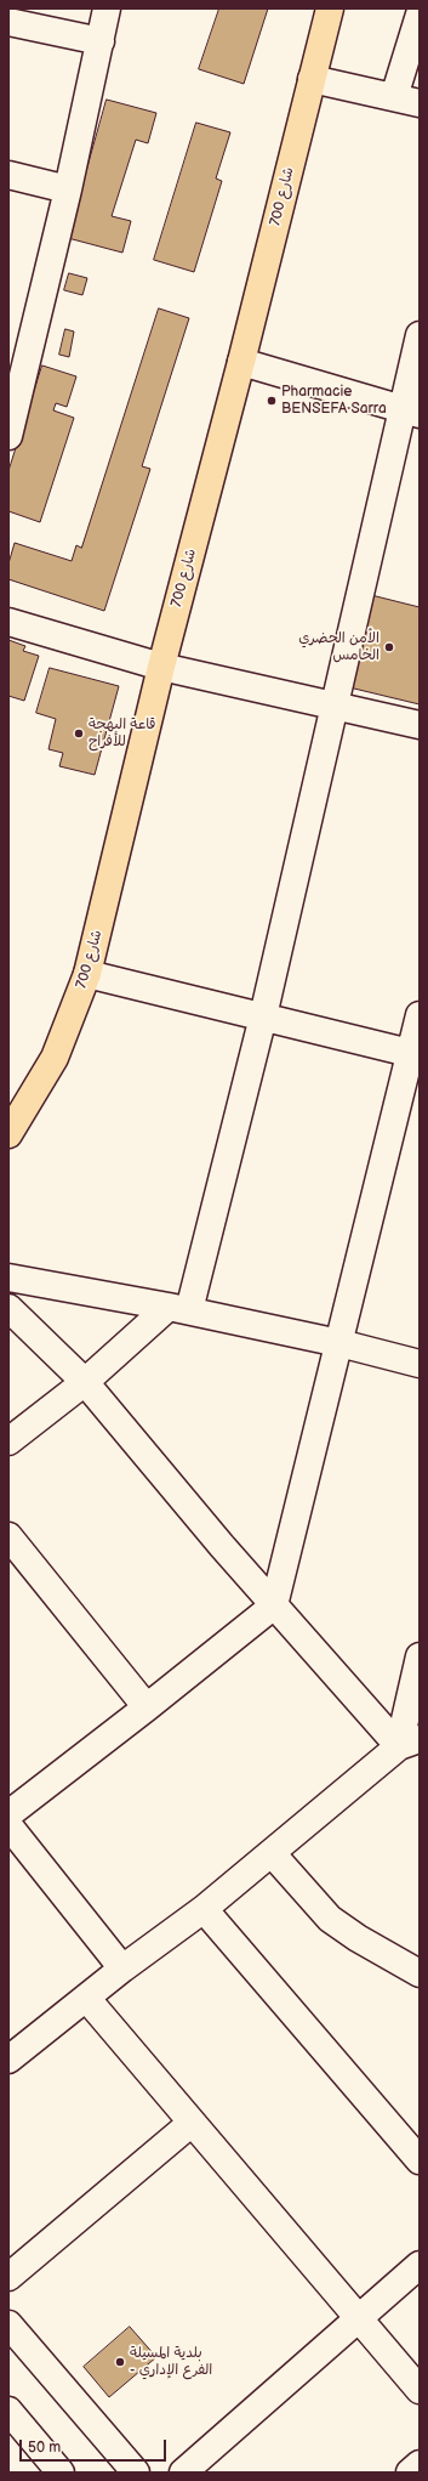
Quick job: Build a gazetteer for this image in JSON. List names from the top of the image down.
{
  "streets": {
    "main road": ["شارع 700"]
  },
  "places": [
    "Pharmacie BENSEFA Sarra",
    "الأمن الحضري الخامس",
    "قاعة البهجة للأفراح",
    "بلدية المسيلة - الفرع الإداري"
  ],
  "scale_bar": "50 m"
}
